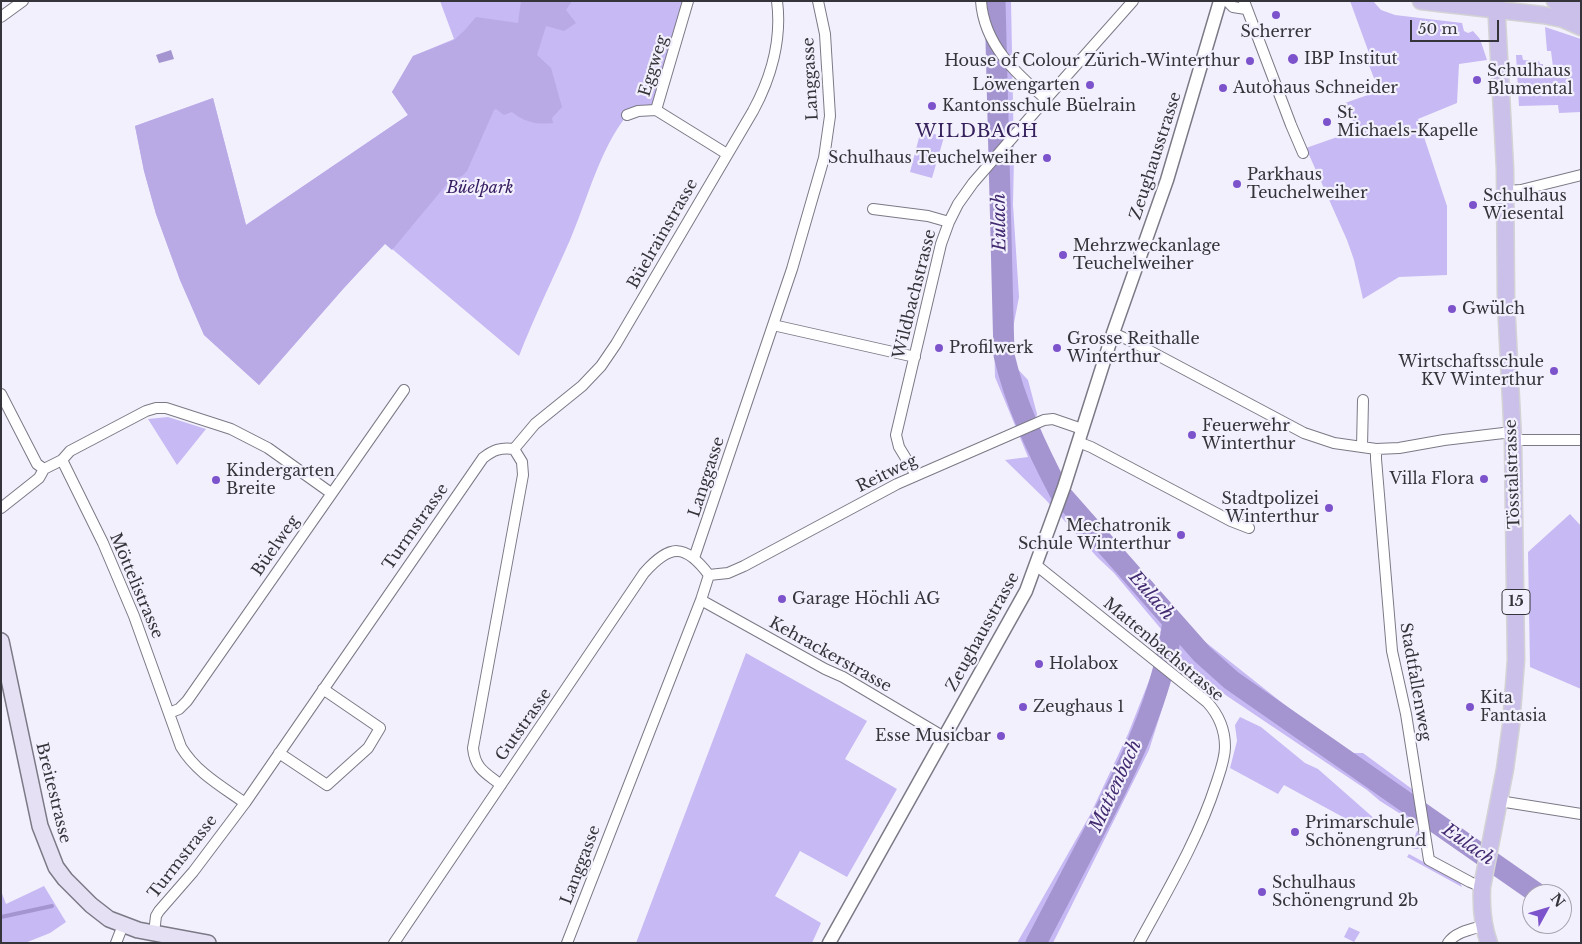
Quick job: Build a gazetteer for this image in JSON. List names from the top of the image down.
{
  "streets": {
    "main road": ["Tösstalstrasse", "15", "Breitestrasse"],
    "street": [
      "Eggweg",
      "Langgasse",
      "Zeughausstrasse",
      "Büelrainstrasse",
      "Wildbachstrasse",
      "Reitweg",
      "Turmstrasse",
      "Büelweg",
      "Möttelistrasse",
      "Mattenbachstrasse",
      "Kehrackerstrasse",
      "Stadtfallenweg",
      "Gutstrasse"
    ]
  },
  "crossings": [
    ["Langgasse", "Reitweg"],
    ["Langgasse", "Kehrackerstrasse"],
    ["Langgasse", "Gutstrasse"],
    ["Zeughausstrasse", "Reitweg"],
    ["Zeughausstrasse", "Mattenbachstrasse"],
    ["Zeughausstrasse", "Kehrackerstrasse"],
    ["Büelrainstrasse", "Turmstrasse"],
    ["Wildbachstrasse", "Reitweg"],
    ["Tösstalstrasse", "Stadtfallenweg"],
    ["Turmstrasse", "Möttelistrasse"],
    ["Turmstrasse", "Breitestrasse"],
    ["Büelweg", "Möttelistrasse"]
  ],
  "districts": ["WILDBACH"],
  "water": ["Eulach", "Mattenbach"],
  "parks": ["Büelpark"],
  "places": [
    "Scherrer",
    "IBP Institut",
    "House of Colour Zürich-Winterthur",
    "Schulhaus Blumental",
    "Löwengarten",
    "Autohaus Schneider",
    "Kantonsschule Büelrain",
    "St. Michaels-Kapelle",
    "Schulhaus Teuchelweiher",
    "Parkhaus Teuchelweiher",
    "Schulhaus Wiesental",
    "Mehrzweckanlage Teuchelweiher",
    "Gwülch",
    "Profilwerk",
    "Grosse Reithalle Winterthur",
    "Wirtschaftsschule KV Winterthur",
    "Feuerwehr Winterthur",
    "Villa Flora",
    "Kindergarten Breite",
    "Stadtpolizei Winterthur",
    "Mechatronik Schule Winterthur",
    "Garage Höchli AG",
    "Holabox",
    "Zeughaus 1",
    "Kita Fantasia",
    "Esse Musicbar",
    "Primarschule Schönengrund",
    "Schulhaus Schönengrund 2b"
  ],
  "scale_bar": "50 m",
  "north": "top right"
}
